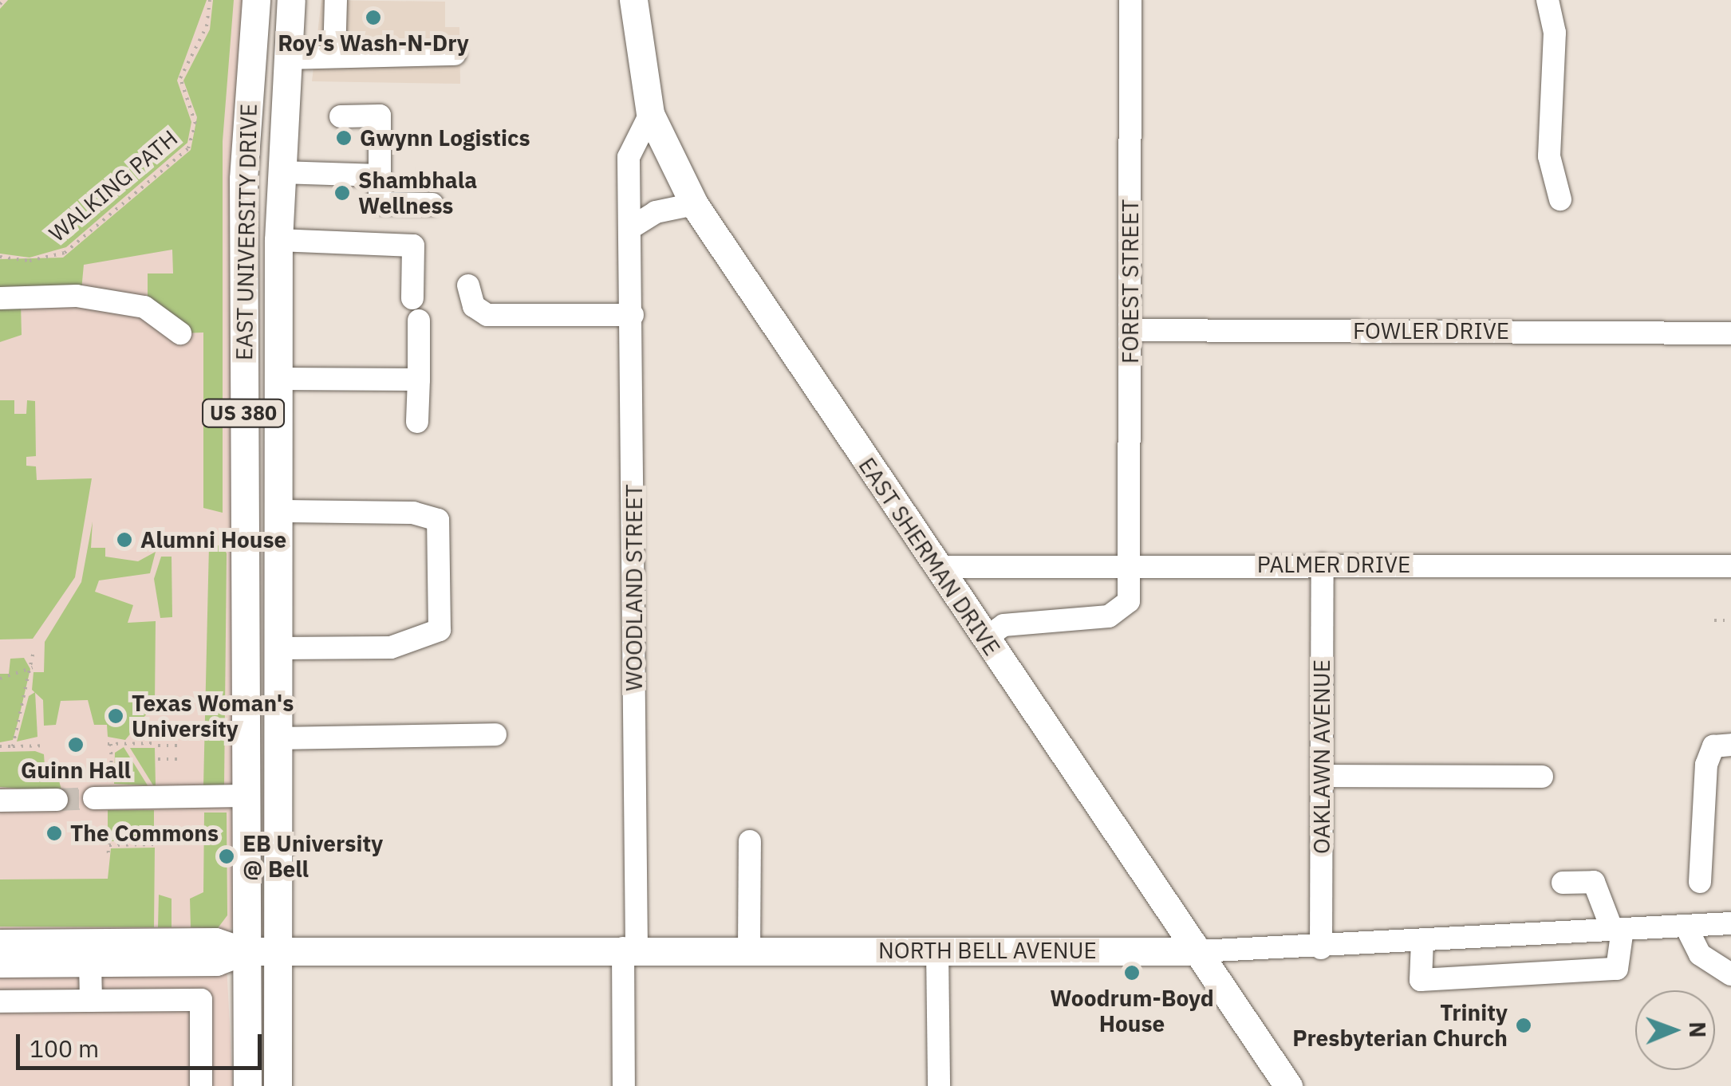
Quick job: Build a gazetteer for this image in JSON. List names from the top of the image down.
{
  "streets": {
    "main road": [
      "EAST UNIVERSITY DRIVE",
      "US 380",
      "EAST SHERMAN DRIVE",
      "NORTH BELL AVENUE"
    ],
    "street": [
      "FOREST STREET",
      "FOWLER DRIVE",
      "PALMER DRIVE",
      "WOODLAND STREET",
      "OAKLAWN AVENUE"
    ],
    "path": ["WALKING PATH"]
  },
  "crossings": [
    ["EAST UNIVERSITY DRIVE", "NORTH BELL AVENUE"],
    ["FOREST STREET", "FOWLER DRIVE"],
    ["FOREST STREET", "EAST SHERMAN DRIVE"],
    ["FOREST STREET", "PALMER DRIVE"],
    ["EAST SHERMAN DRIVE", "PALMER DRIVE"],
    ["EAST SHERMAN DRIVE", "WOODLAND STREET"],
    ["EAST SHERMAN DRIVE", "NORTH BELL AVENUE"],
    ["PALMER DRIVE", "OAKLAWN AVENUE"],
    ["WOODLAND STREET", "NORTH BELL AVENUE"],
    ["OAKLAWN AVENUE", "NORTH BELL AVENUE"]
  ],
  "places": [
    "Roy's Wash-N-Dry",
    "Gwynn Logistics",
    "Shambhala Wellness",
    "Alumni House",
    "Texas Woman's University",
    "Guinn Hall",
    "The Commons",
    "EB University @ Bell",
    "Woodrum-Boyd House",
    "Trinity Presbyterian Church"
  ],
  "scale_bar": "100 m",
  "north": "right"
}
